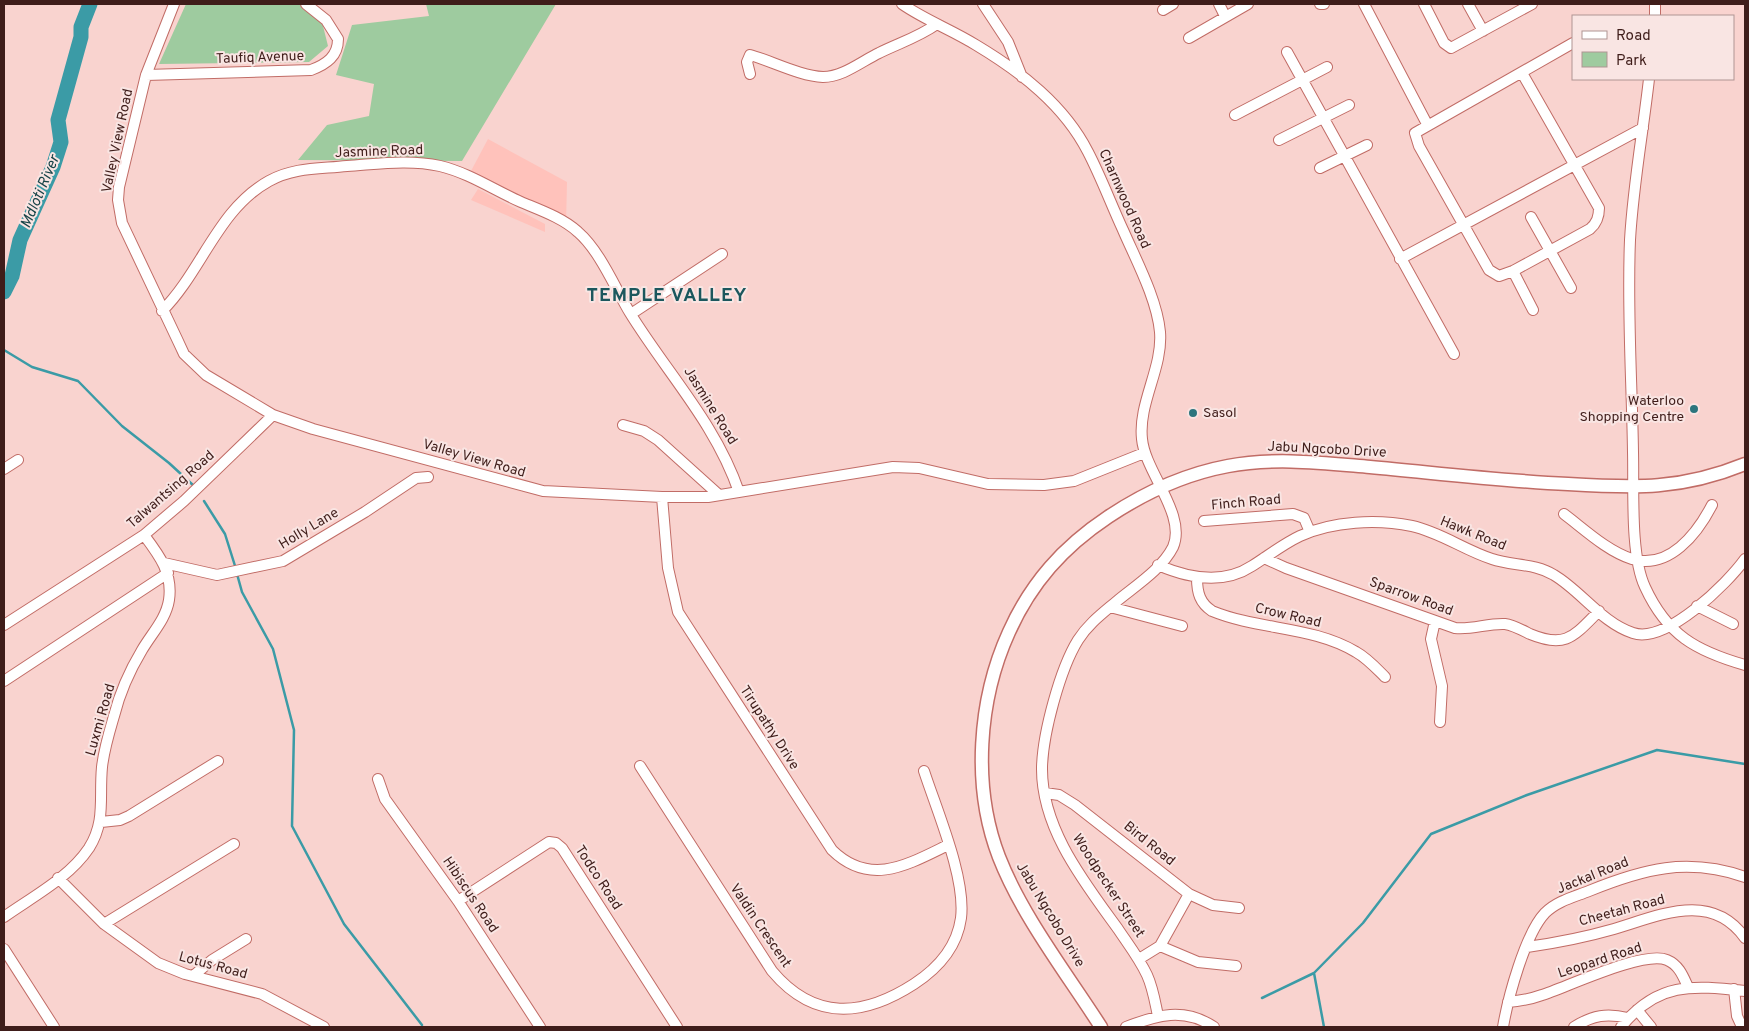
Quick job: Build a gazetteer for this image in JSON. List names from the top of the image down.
{
  "streets": {
    "main road": ["Jabu Ngcobo Drive"],
    "street": [
      "Taufiq Avenue",
      "Valley View Road",
      "Jasmine Road",
      "Charnwood Road",
      "Talwantsing Road",
      "Finch Road",
      "Holly Lane",
      "Hawk Road",
      "Sparrow Road",
      "Crow Road",
      "Luxmi Road",
      "Tirupathy Drive",
      "Bird Road",
      "Jackal Road",
      "Todco Road",
      "Woodpecker Street",
      "Hibiscus Road",
      "Cheetah Road",
      "Valdin Crescent",
      "Leopard Road",
      "Lotus Road"
    ]
  },
  "crossings": [
    ["Taufiq Avenue", "Valley View Road"],
    ["Valley View Road", "Jasmine Road"],
    ["Valley View Road", "Charnwood Road"],
    ["Valley View Road", "Talwantsing Road"],
    ["Valley View Road", "Tirupathy Drive"],
    ["Charnwood Road", "Jabu Ngcobo Drive"],
    ["Charnwood Road", "Woodpecker Street"],
    ["Jabu Ngcobo Drive", "Woodpecker Street"],
    ["Talwantsing Road", "Luxmi Road"],
    ["Finch Road", "Hawk Road"],
    ["Holly Lane", "Luxmi Road"],
    ["Hawk Road", "Sparrow Road"],
    ["Hawk Road", "Crow Road"],
    ["Hawk Road", "Woodpecker Street"],
    ["Luxmi Road", "Lotus Road"],
    ["Tirupathy Drive", "Valdin Crescent"],
    ["Bird Road", "Woodpecker Street"],
    ["Jackal Road", "Cheetah Road"],
    ["Jackal Road", "Leopard Road"],
    ["Todco Road", "Hibiscus Road"]
  ],
  "districts": ["TEMPLE VALLEY"],
  "water": ["Mdloti River"],
  "places": ["Waterloo Shopping Centre", "Sasol"],
  "legend": ["Road", "Park"]
}
